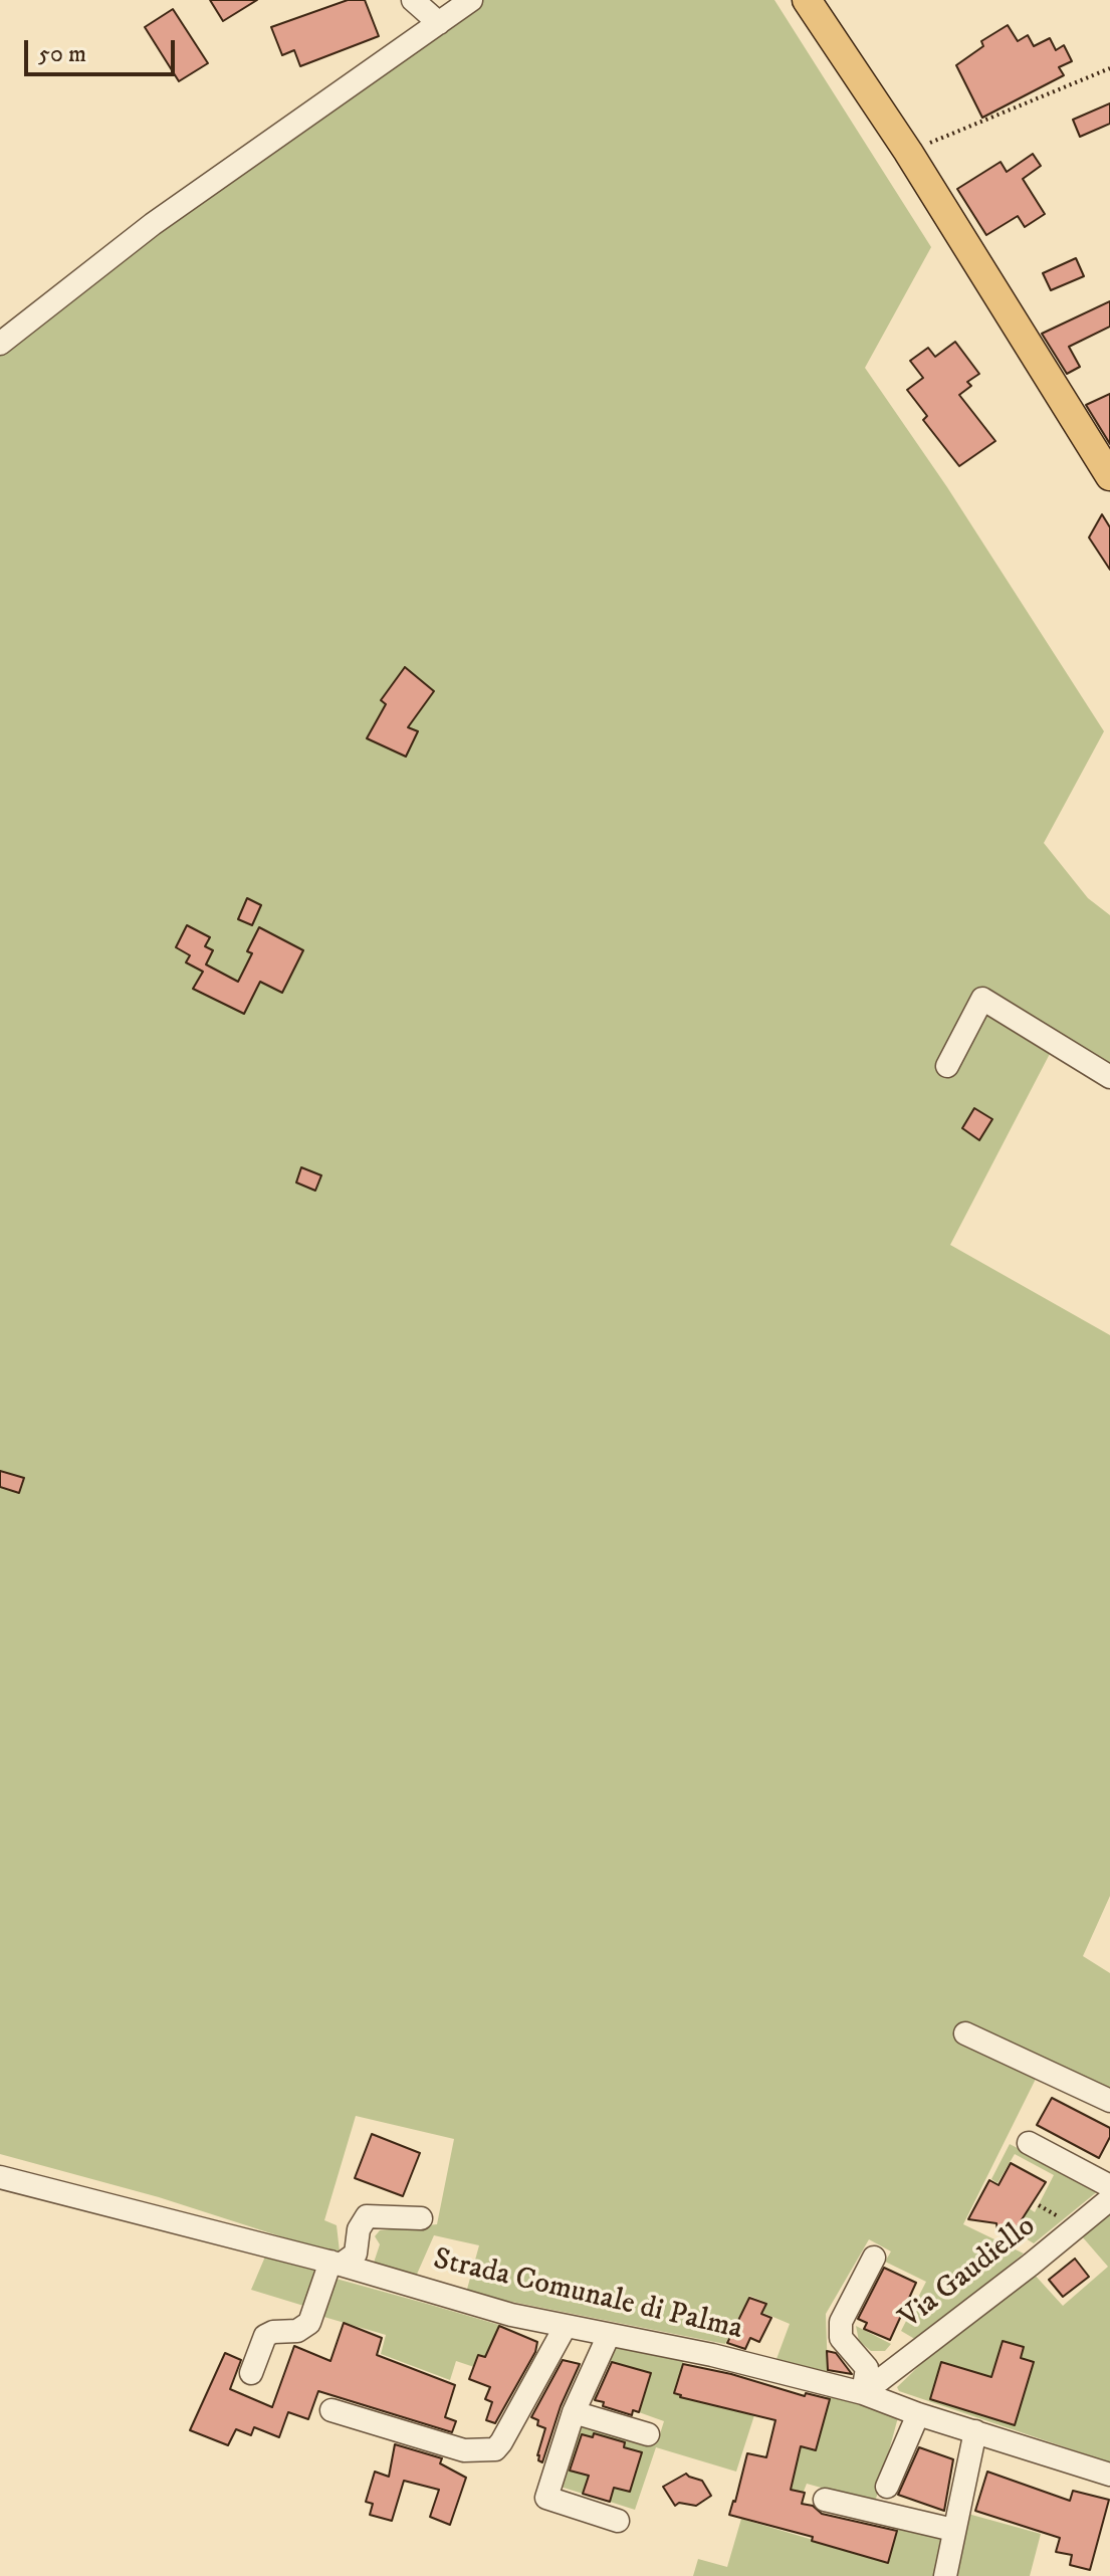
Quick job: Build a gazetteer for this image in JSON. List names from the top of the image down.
{
  "streets": {
    "street": ["Via Gaudiello", "Strada Comunale di Palma"]
  },
  "crossings": [
    ["Via Gaudiello", "Strada Comunale di Palma"]
  ],
  "scale_bar": "50 m"
}
